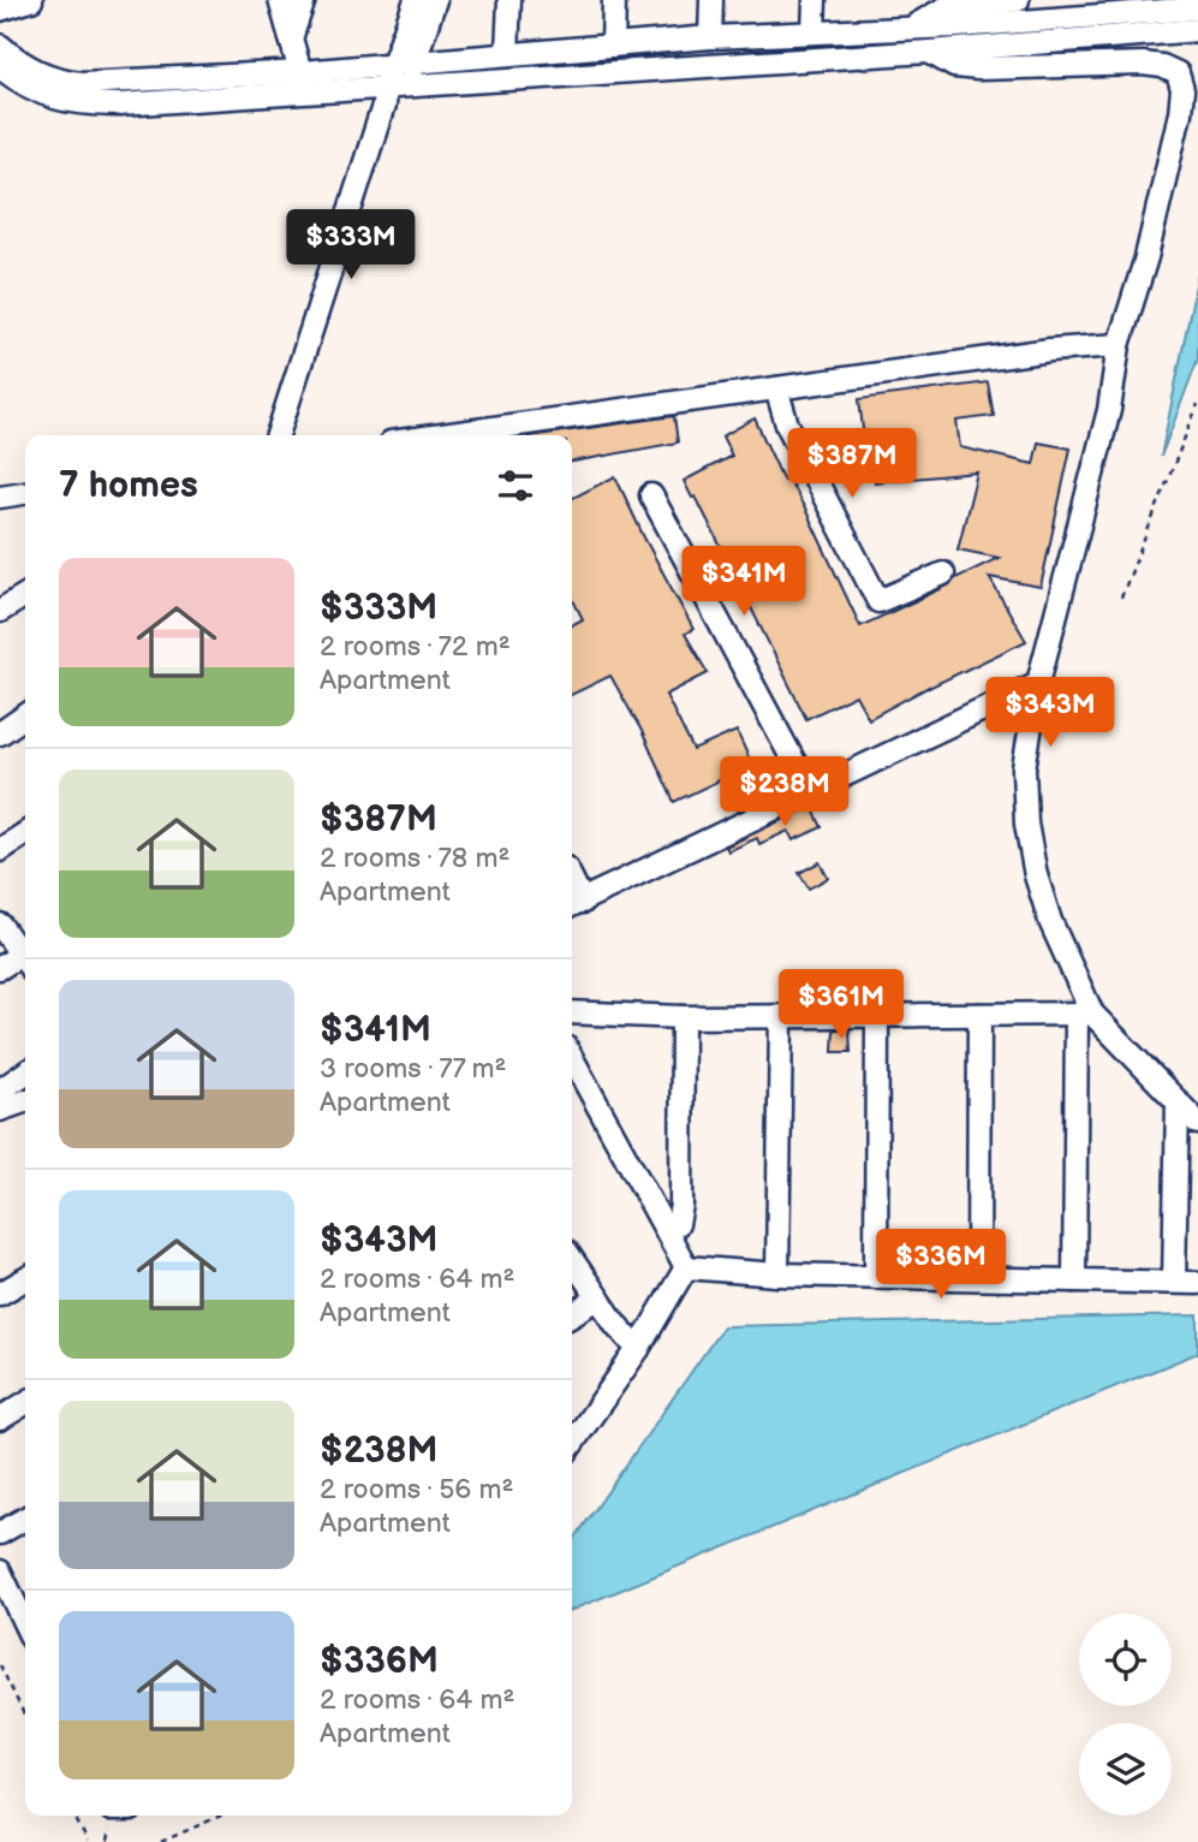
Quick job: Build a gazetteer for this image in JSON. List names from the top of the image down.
{
  "page": {
    "price": [
      "$333M",
      "$387M",
      "$341M",
      "$343M",
      "$238M",
      "$361M",
      "$336M"
    ],
    "heading": "7 homes",
    "list": [
      {
        "name": "$333M",
        "note": "2 rooms · 72 m² · Apartment"
      },
      {
        "name": "$387M",
        "note": "2 rooms · 78 m² · Apartment"
      },
      {
        "name": "$341M",
        "note": "3 rooms · 77 m² · Apartment"
      },
      {
        "name": "$343M",
        "note": "2 rooms · 64 m² · Apartment"
      },
      {
        "name": "$238M",
        "note": "2 rooms · 56 m² · Apartment"
      },
      {
        "name": "$336M",
        "note": "2 rooms · 64 m² · Apartment"
      }
    ]
  }
}
